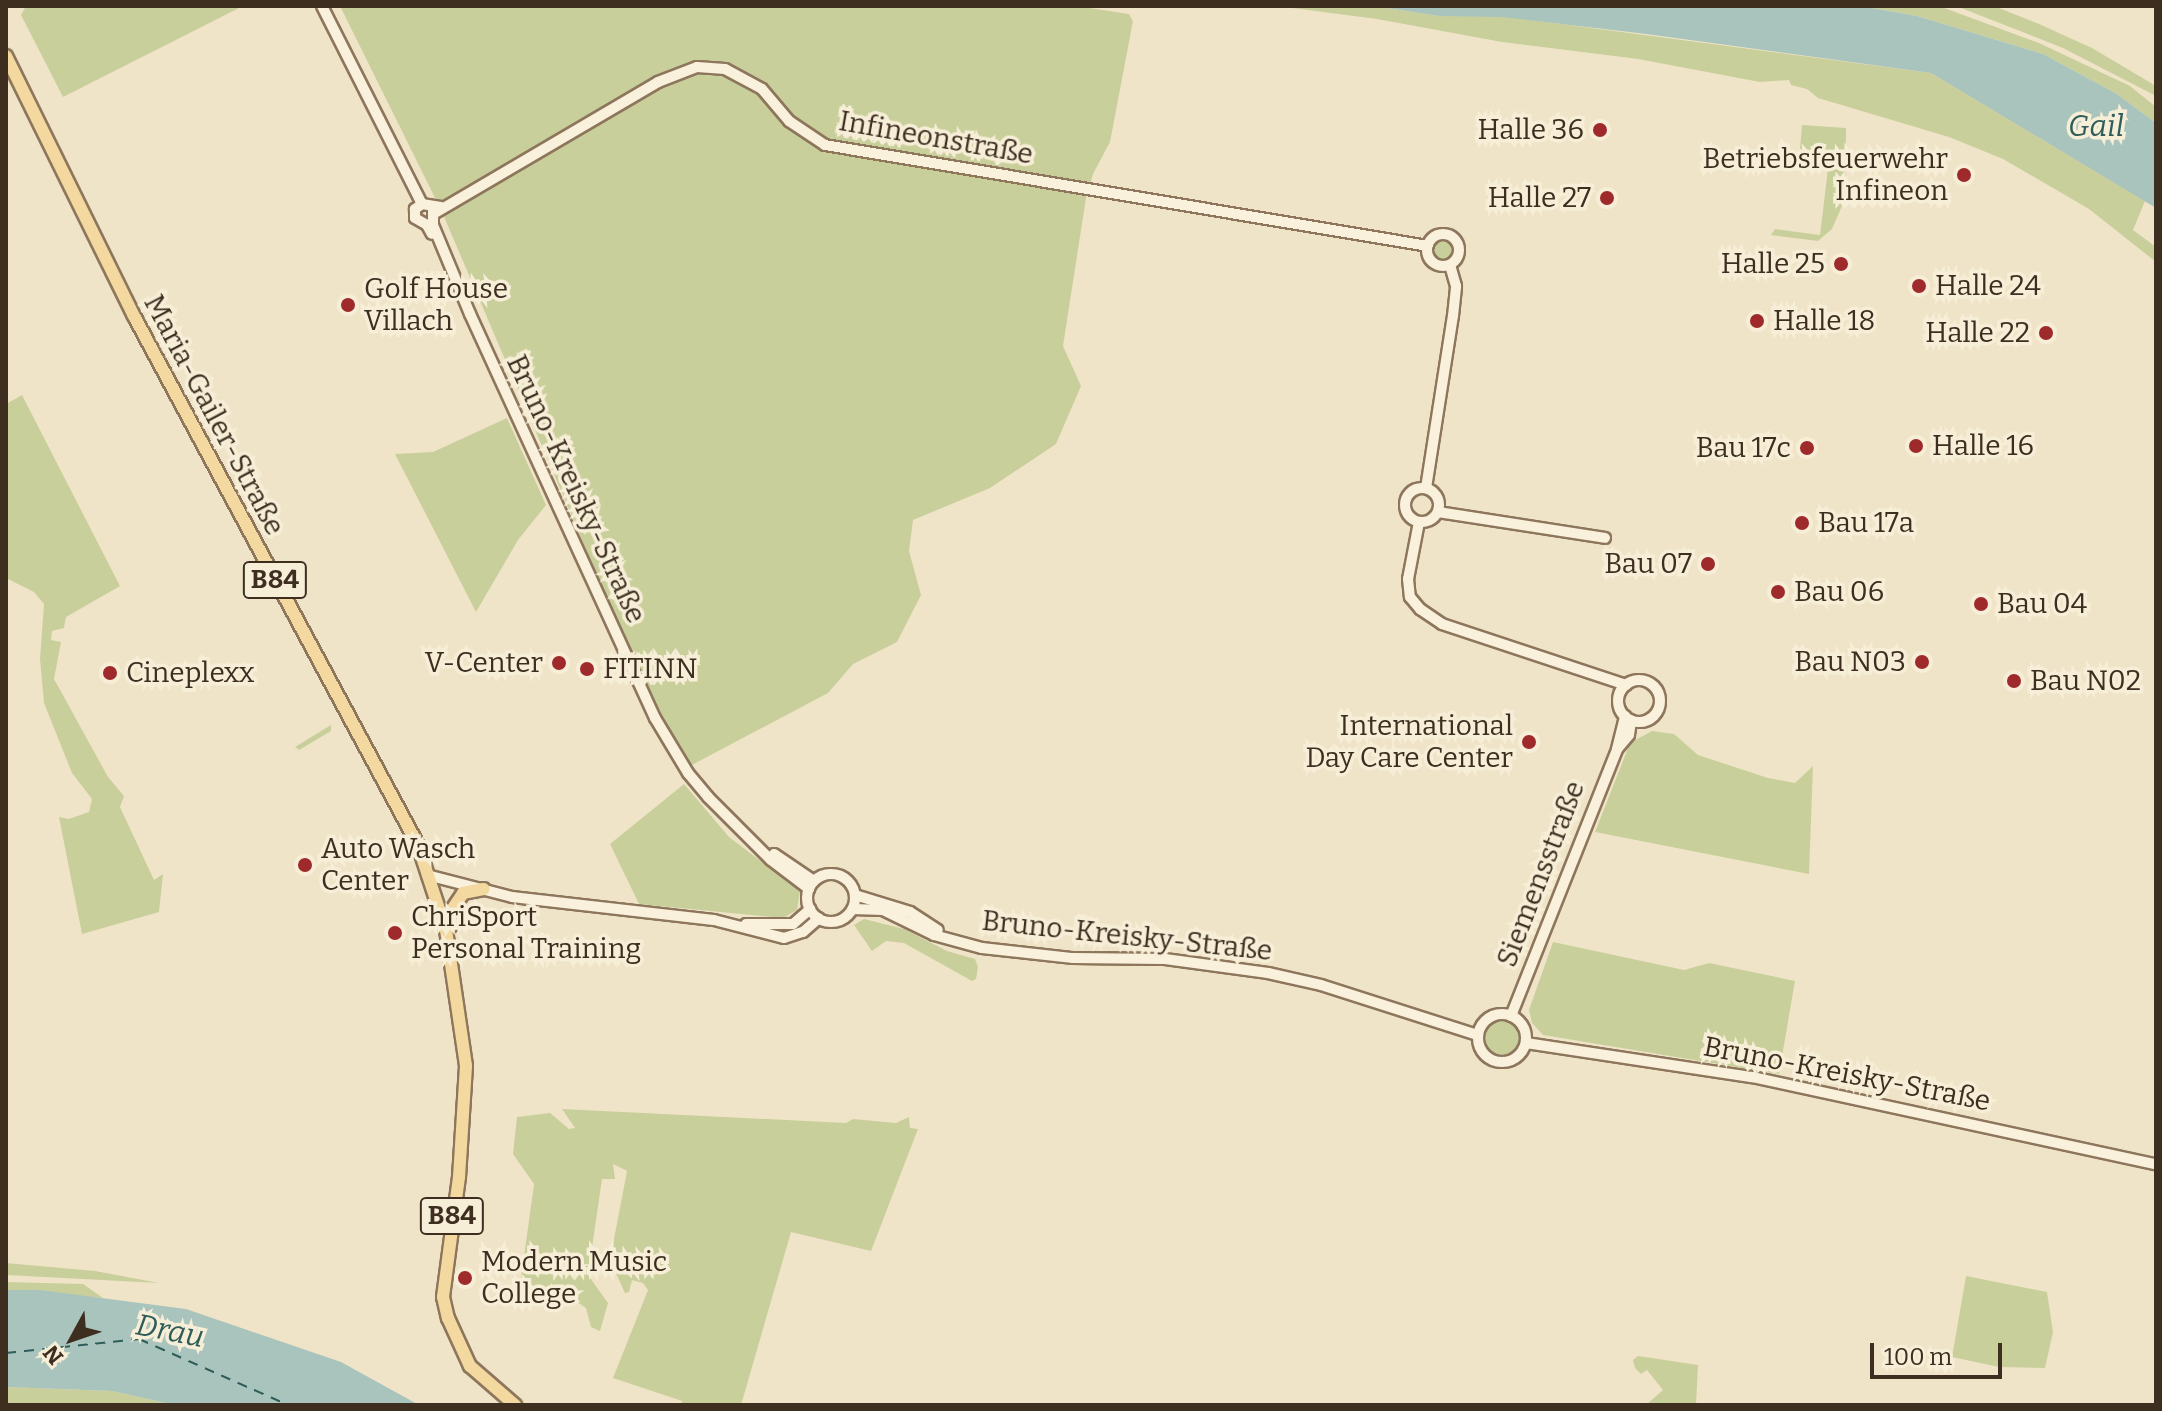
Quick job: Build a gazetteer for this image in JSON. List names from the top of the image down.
{
  "streets": {
    "main road": ["Maria-Gailer-Straße", "B84"],
    "street": ["Infineonstraße", "Bruno-Kreisky-Straße", "Siemensstraße"]
  },
  "crossings": [
    ["Infineonstraße", "Bruno-Kreisky-Straße"],
    ["Infineonstraße", "Siemensstraße"],
    ["Maria-Gailer-Straße", "Bruno-Kreisky-Straße"],
    ["Bruno-Kreisky-Straße", "Siemensstraße"]
  ],
  "water": ["Gail", "Drau"],
  "places": [
    "Halle 36",
    "Betriebsfeuerwehr Infineon",
    "Halle 27",
    "Halle 25",
    "Halle 24",
    "Golf House Villach",
    "Halle 18",
    "Halle 22",
    "Halle 16",
    "Bau 17c",
    "Bau 17a",
    "Bau 07",
    "Bau 06",
    "Bau 04",
    "Bau N03",
    "V-Center",
    "FITINN",
    "Cineplexx",
    "Bau N02",
    "International Day Care Center",
    "Auto Wasch Center",
    "ChriSport Personal Training",
    "Modern Music College"
  ],
  "scale_bar": "100 m",
  "north": "bottom left"
}
